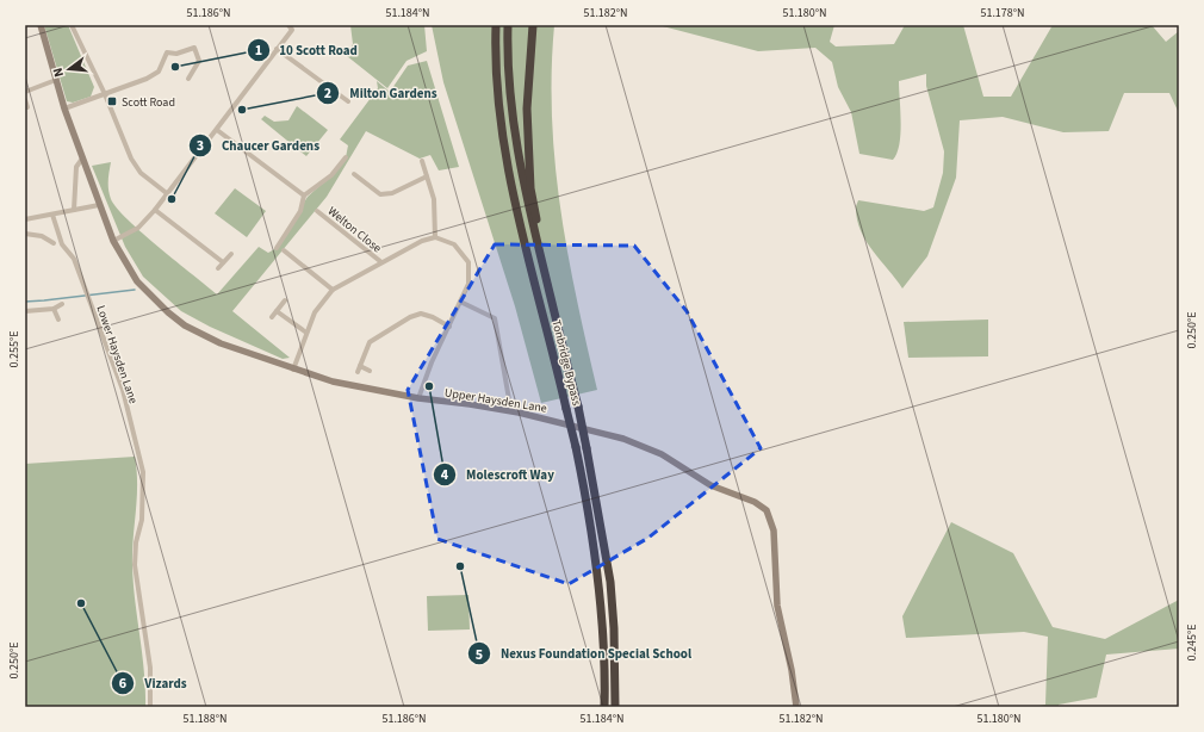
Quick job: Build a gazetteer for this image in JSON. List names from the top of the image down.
{
  "streets": {
    "highway": ["Tonbridge Bypass"],
    "street": ["Welton Close", "Lower Haysden Lane", "Upper Haysden Lane"]
  },
  "places": {
    "other": [
      "10 Scott Road",
      "Milton Gardens",
      "Chaucer Gardens",
      "Molescroft Way",
      "Nexus Foundation Special School",
      "Vizards"
    ],
    "transit": ["Scott Road"]
  },
  "north": "left",
  "coordinates": [
    "51.186°N",
    "51.184°N",
    "51.182°N",
    "51.180°N",
    "51.178°N",
    "0.250°E",
    "0.255°E",
    "0.245°E",
    "51.188°N"
  ]
}
